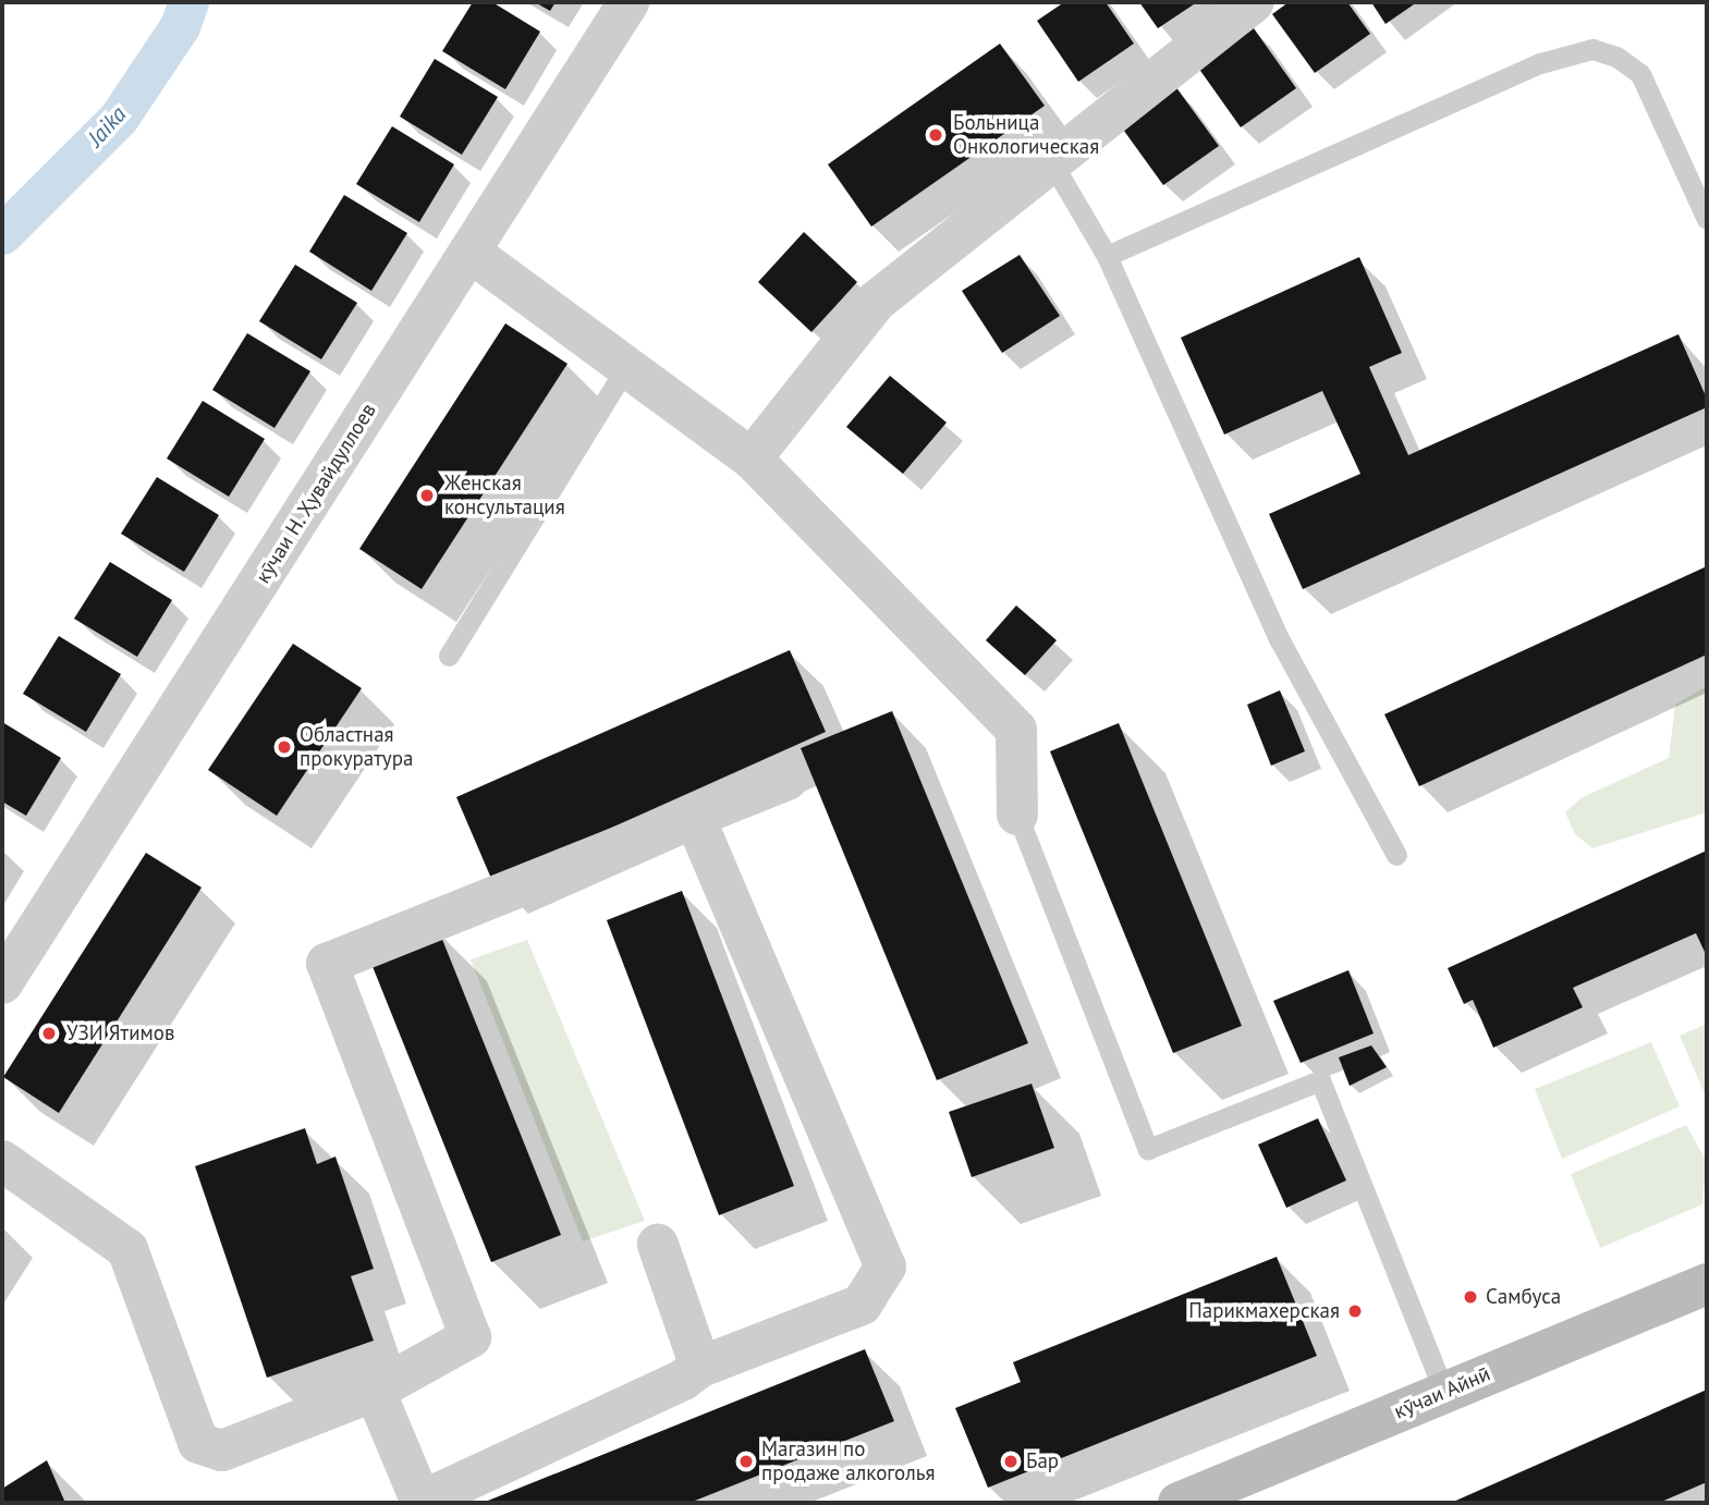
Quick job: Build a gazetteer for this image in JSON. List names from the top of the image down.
{
  "streets": {
    "main road": ["кӯчаи Айнӣ"],
    "street": ["кӯчаи Н. Ҳувайдуллоев"]
  },
  "water": ["Jaika"],
  "places": [
    "Больница Онкологическая",
    "Женская консультация",
    "Областная прокуратура",
    "УЗИ Ятимов",
    "Самбуса",
    "Парикмахерская",
    "Магазин по продаже алкоголья",
    "Бар"
  ]
}
